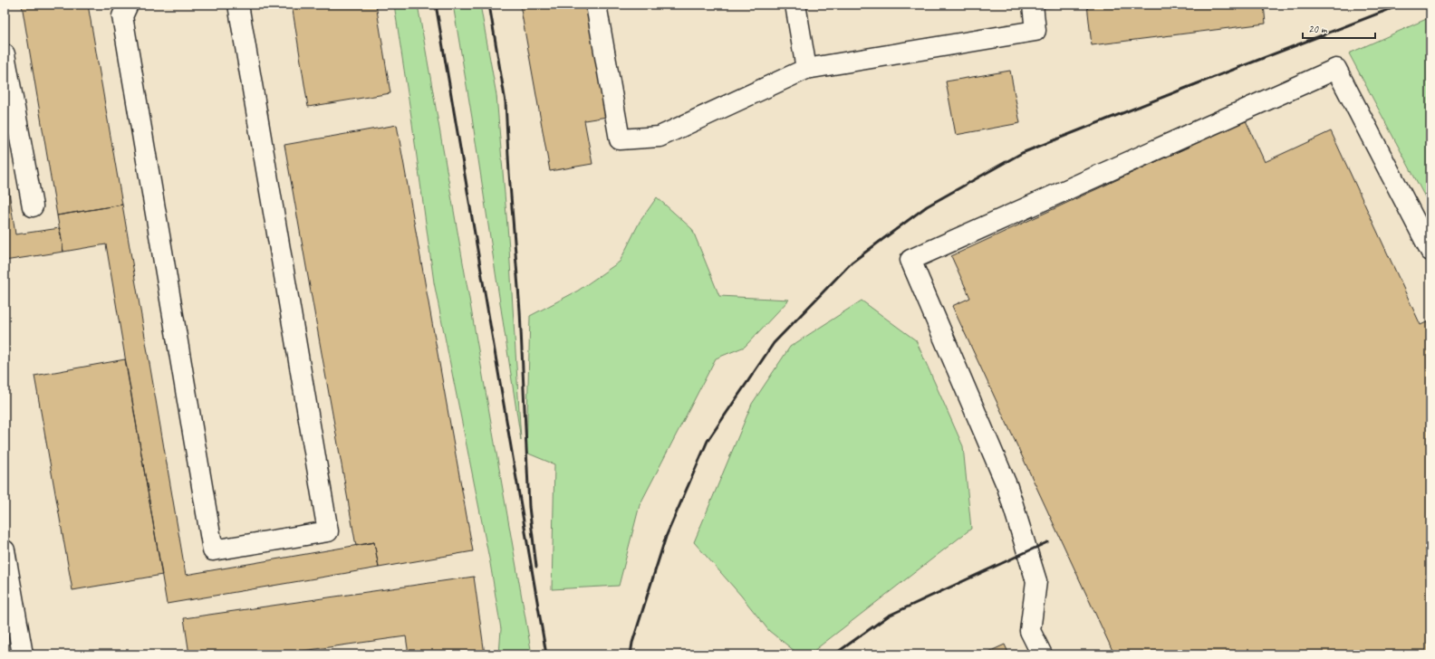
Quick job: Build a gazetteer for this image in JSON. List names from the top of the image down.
{
  "scale_bar": "20 m"
}
